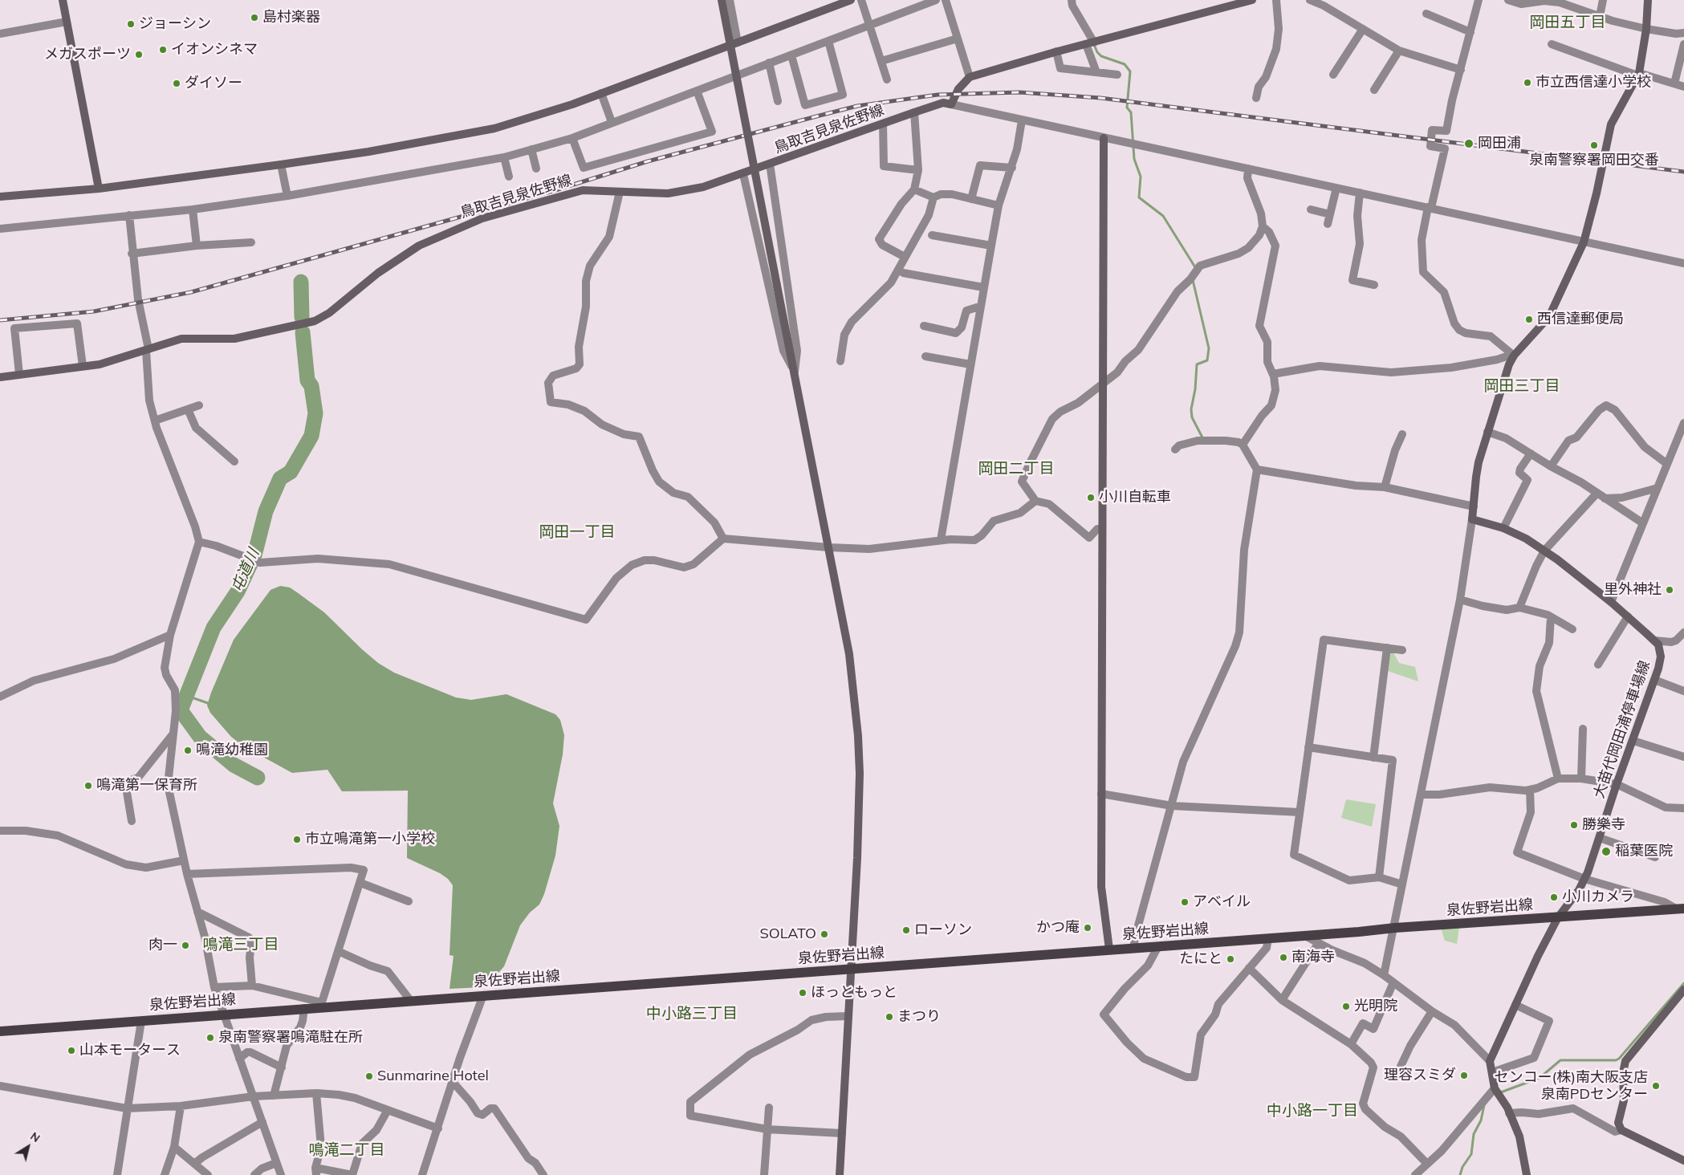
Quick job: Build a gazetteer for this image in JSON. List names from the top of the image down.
{
  "streets": {
    "main road": ["泉佐野岩出線"],
    "street": ["鳥取吉見泉佐野線", "大苗代岡田浦停車場線"]
  },
  "crossings": [
    ["大苗代岡田浦停車場線", "泉佐野岩出線"]
  ],
  "districts": [
    "岡田五丁目",
    "岡田三丁目",
    "岡田二丁目",
    "岡田一丁目",
    "鳴滝三丁目",
    "中小路三丁目",
    "中小路一丁目",
    "鳴滝二丁目"
  ],
  "water": ["屯道川"],
  "places": [
    "島村楽器",
    "ジョーシン",
    "イオンシネマ",
    "メガスポーツ",
    "市立西信達小学校",
    "ダイソー",
    "岡田浦",
    "泉南警察署岡田交番",
    "西信達郵便局",
    "小川自転車",
    "里外神社",
    "鳴滝幼稚園",
    "鳴滝第一保育所",
    "勝樂寺",
    "市立鳴滝第一小学校",
    "稲葉医院",
    "小川カメラ",
    "アベイル",
    "かつ庵",
    "ローソン",
    "SOLATO",
    "肉一",
    "南海寺",
    "たにと",
    "ほっともっと",
    "光明院",
    "まつり",
    "泉南警察署鳴滝駐在所",
    "山本モータース",
    "理容スミダ",
    "Sunmarine Hotel",
    "センコー(株)南大阪支店 泉南PDセンター"
  ],
  "north": "top right"
}
